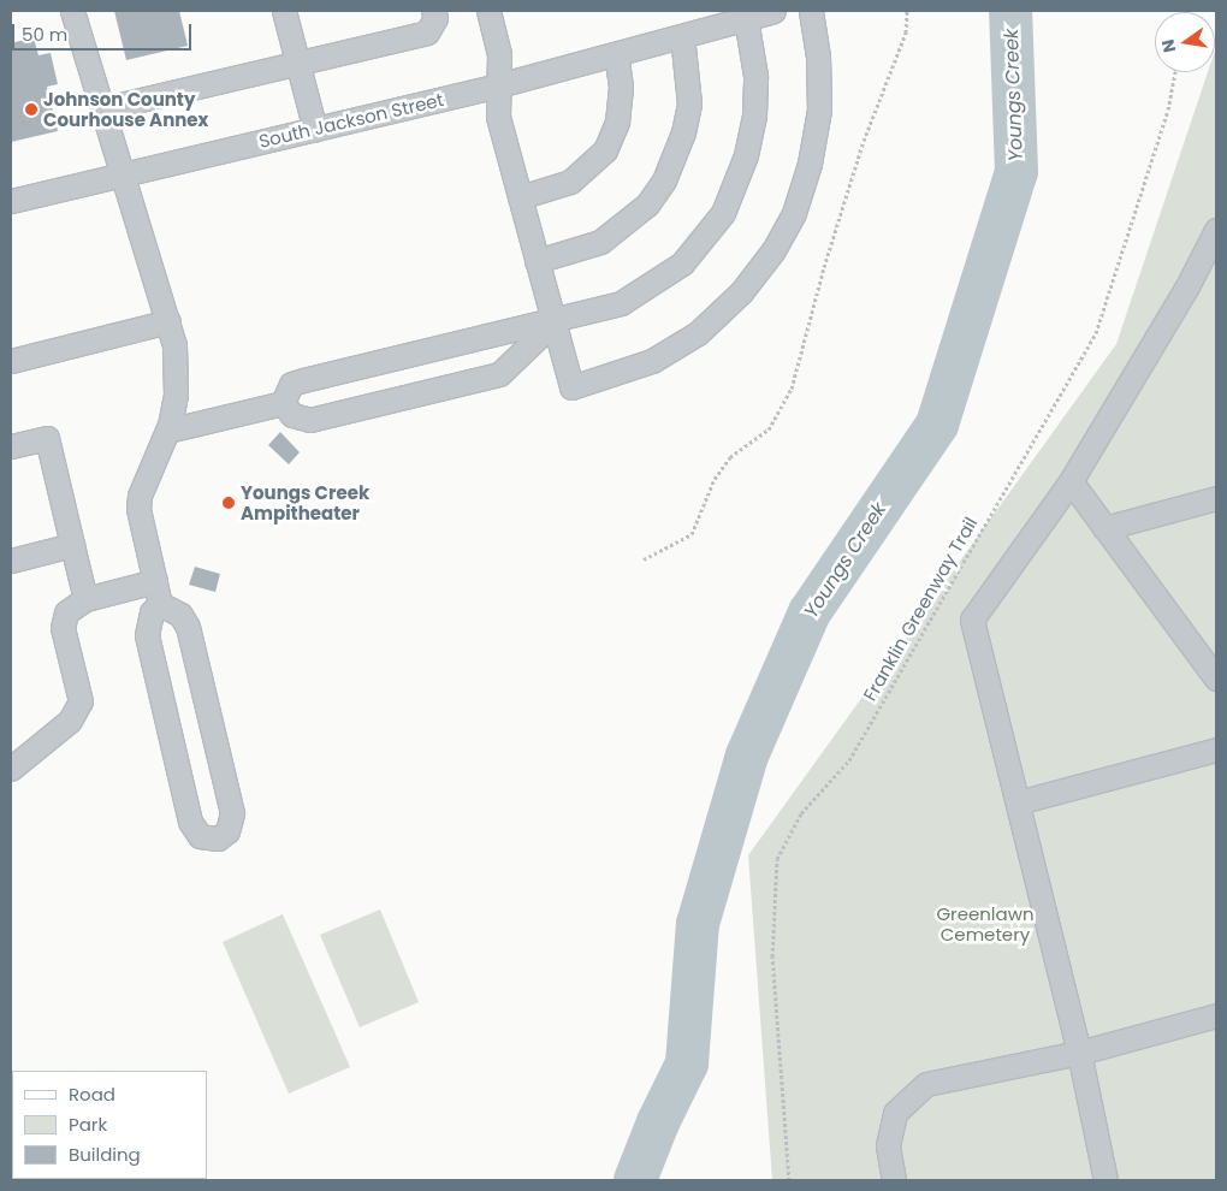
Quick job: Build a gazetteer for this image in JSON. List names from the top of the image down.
{
  "streets": {
    "street": ["South Jackson Street"],
    "path": ["Franklin Greenway Trail"]
  },
  "water": ["Youngs Creek"],
  "parks": ["Greenlawn Cemetery"],
  "places": ["Johnson County Courhouse Annex", "Youngs Creek Ampitheater"],
  "legend": ["Road", "Park", "Building"],
  "scale_bar": "50 m",
  "north": "left"
}
